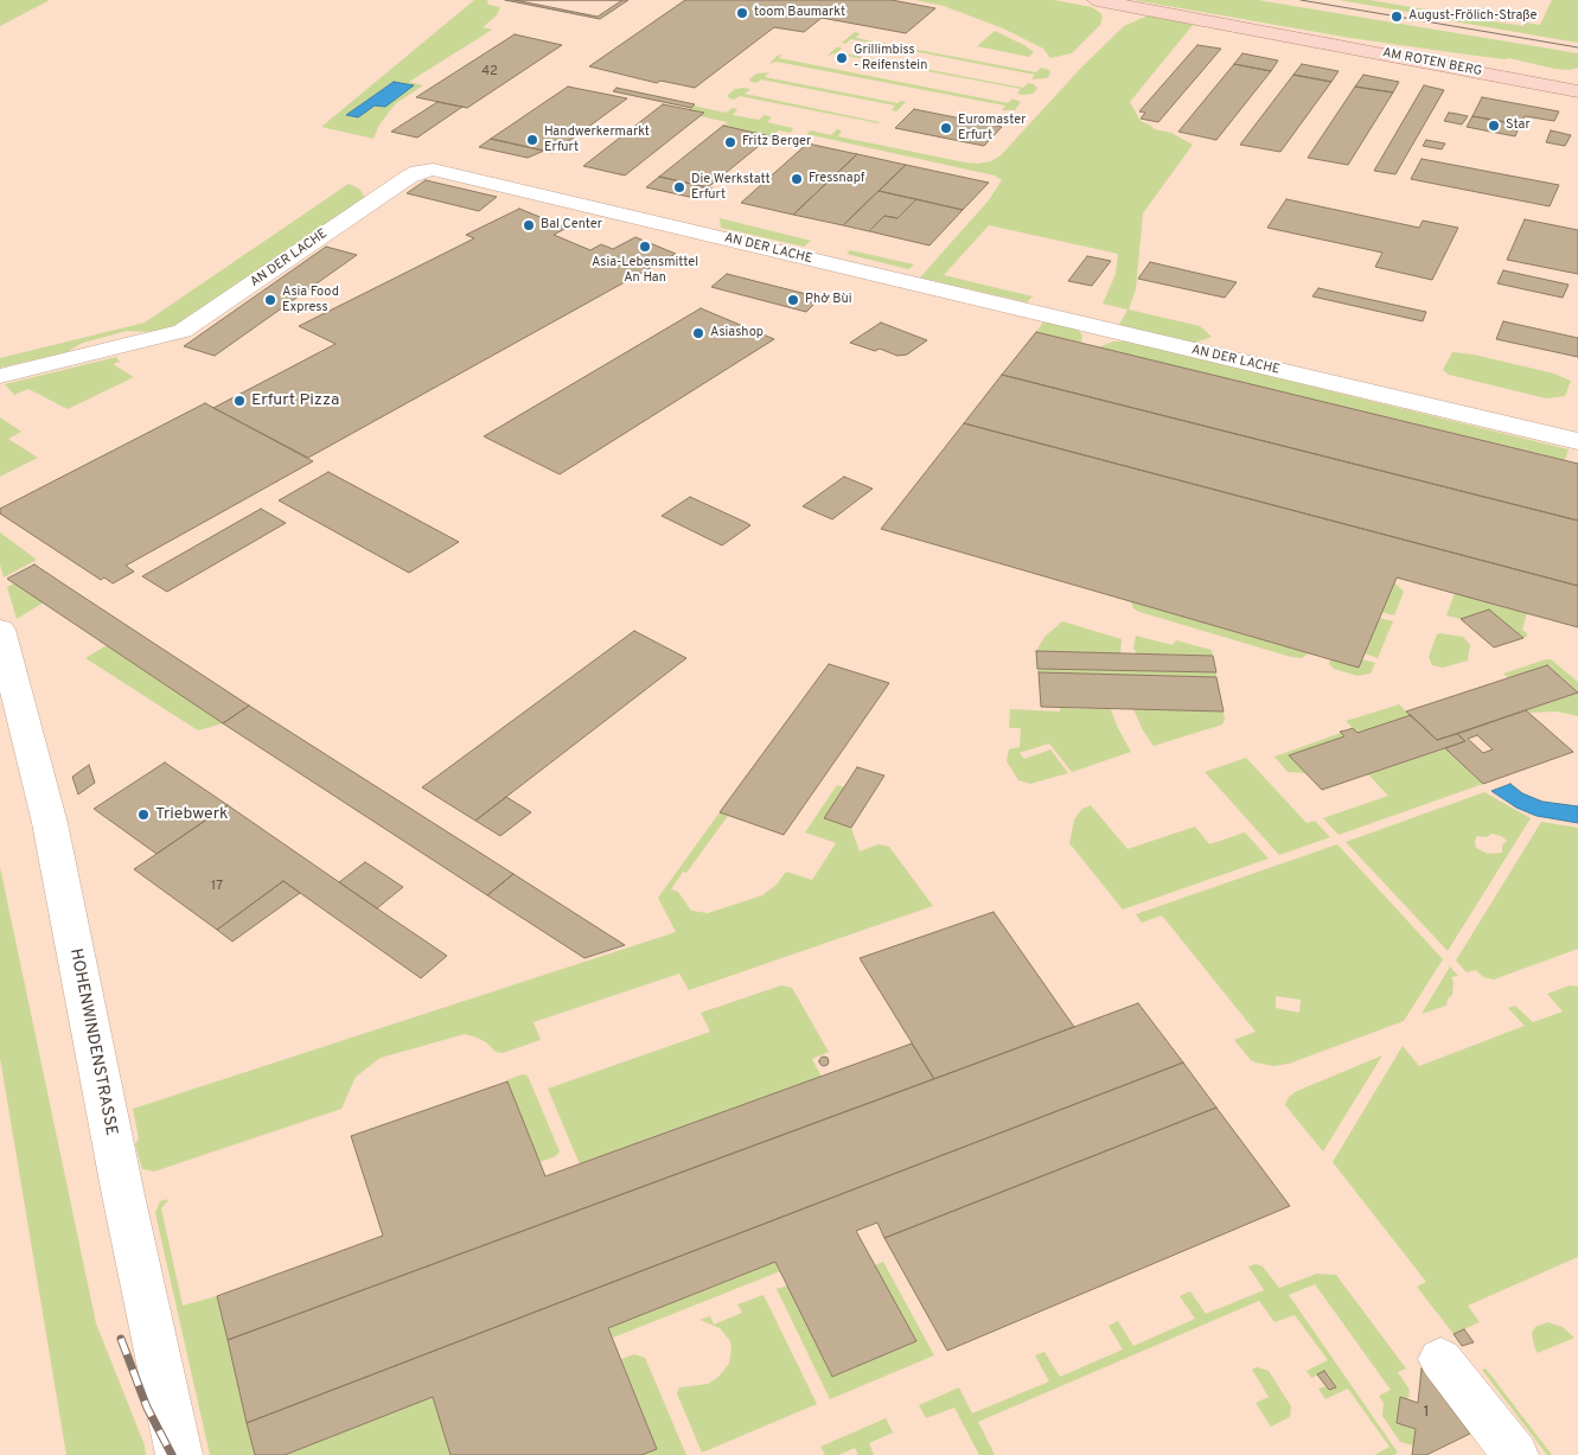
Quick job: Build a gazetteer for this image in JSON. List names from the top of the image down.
{
  "streets": {
    "main road": ["AM ROTEN BERG"],
    "street": ["AN DER LACHE", "HOHENWINDENSTRASSE"]
  },
  "places": [
    "toom Baumarkt",
    "August-Frölich-Straße",
    "Grillimbiss - Reifenstein",
    "Star",
    "Euromaster Erfurt",
    "Handwerkermarkt Erfurt",
    "Fritz Berger",
    "Fressnapf",
    "Die Werkstatt Erfurt",
    "Bal Center",
    "Asia-Lebensmittel An Han",
    "Asia Food Express",
    "Phở Bùi",
    "Asiashop",
    "Erfurt Pizza",
    "Triebwerk"
  ],
  "house_numbers": ["42", "17", "1"]
}
